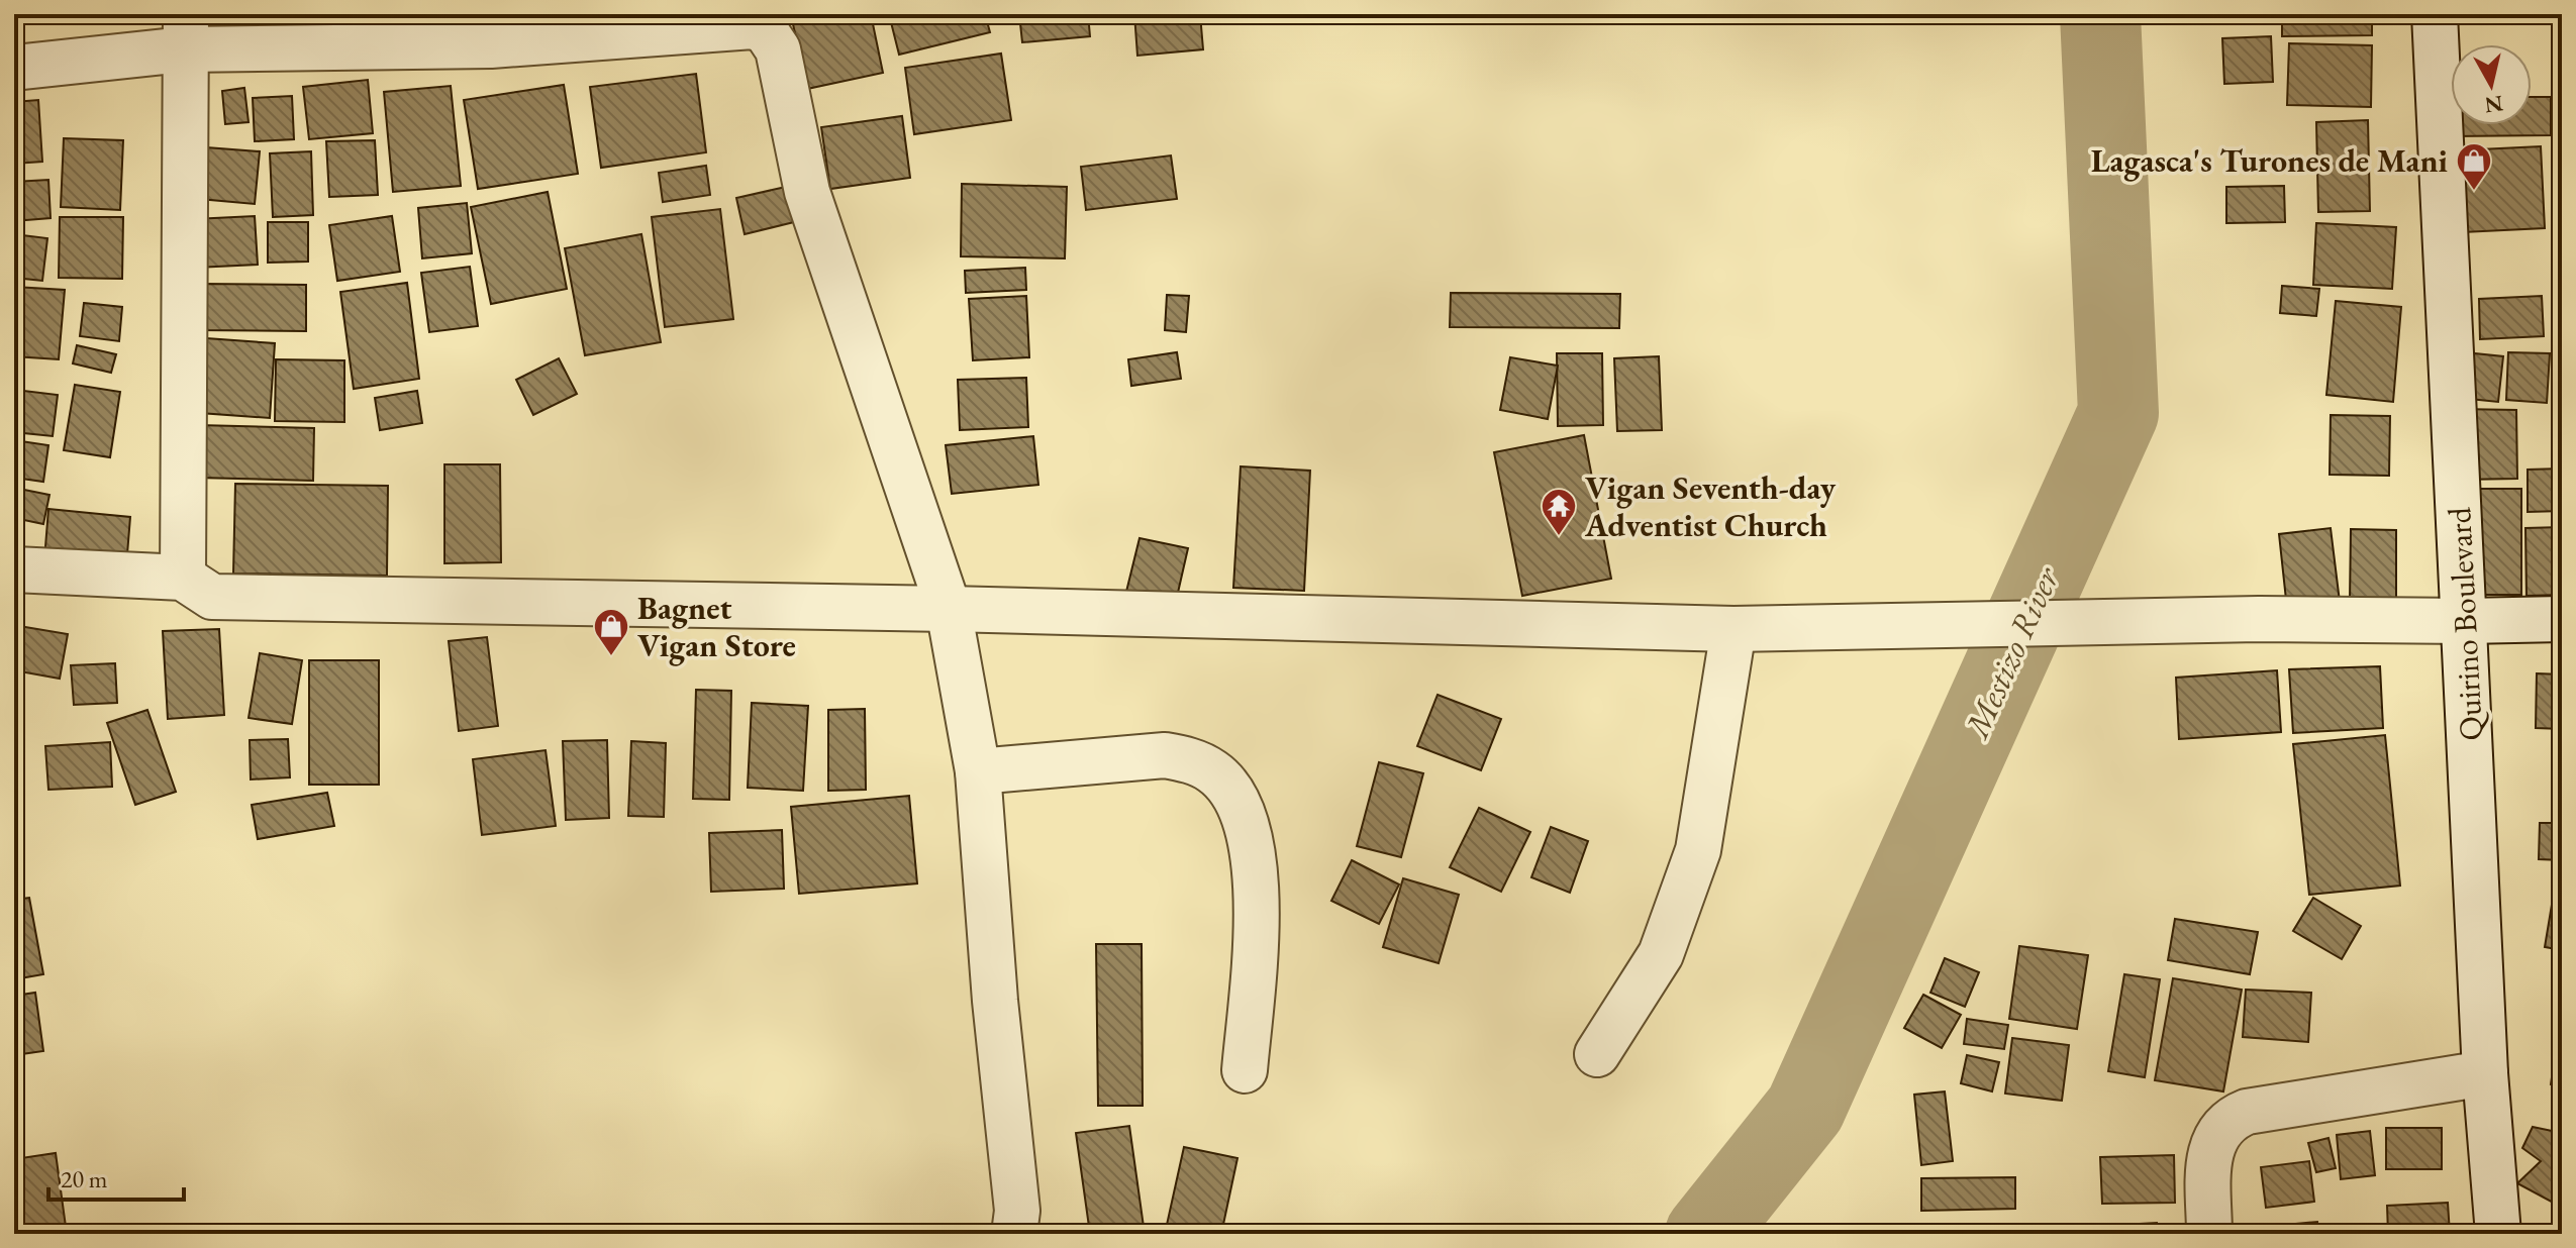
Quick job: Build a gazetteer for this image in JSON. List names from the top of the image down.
{
  "streets": {
    "street": ["Quirino Boulevard"]
  },
  "water": ["Mestizo River"],
  "places": {
    "shop": ["Lagasca's Turones de Mani", "Bagnet Vigan Store"],
    "temple": ["Vigan Seventh-day Adventist Church"]
  },
  "scale_bar": "20 m",
  "north": "bottom"
}
